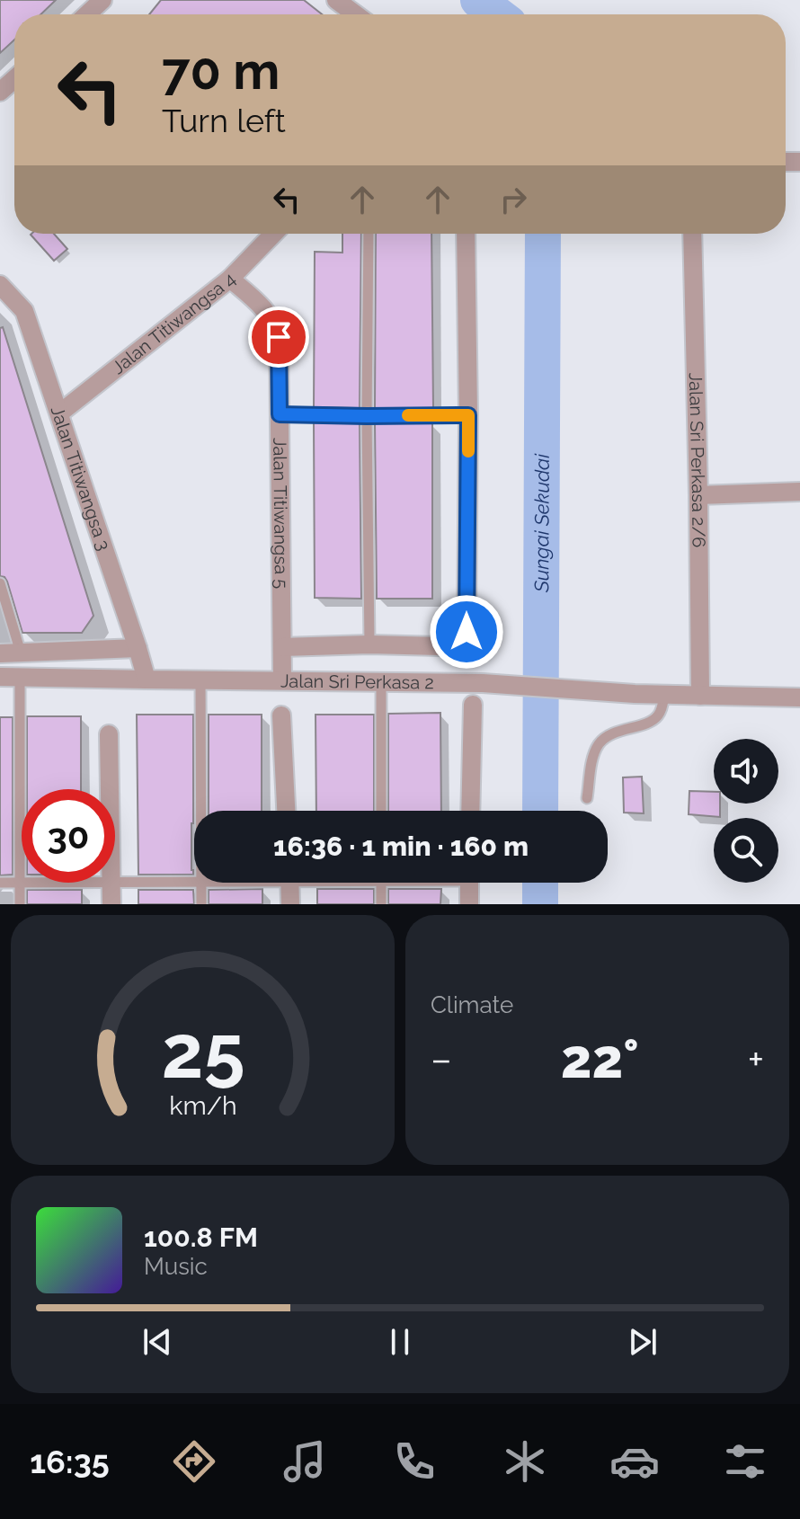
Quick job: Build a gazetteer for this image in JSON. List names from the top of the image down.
{
  "streets": {
    "street": [
      "Jalan Titiwangsa 4",
      "Jalan Sri Perkasa 2/6",
      "Jalan Titiwangsa 3",
      "Jalan Titiwangsa 5",
      "Jalan Sri Perkasa 2"
    ]
  },
  "crossings": [
    ["Jalan Titiwangsa 4", "Jalan Titiwangsa 3"],
    ["Jalan Titiwangsa 4", "Jalan Titiwangsa 5"],
    ["Jalan Sri Perkasa 2/6", "Jalan Sri Perkasa 2"],
    ["Jalan Titiwangsa 3", "Jalan Sri Perkasa 2"],
    ["Jalan Titiwangsa 5", "Jalan Sri Perkasa 2"]
  ],
  "water": ["Sungai Sekudai"],
  "page": {
    "turn": ["70 m", "Turn left"],
    "limit": "30",
    "trip": "16:36 · 1 min · 160 m",
    "tile": "Climate",
    "heat": ["−", "22°", "+"],
    "song": ["100.8 FM", "Music"],
    "tabs": "16:35",
    "gauge": ["25", "km/h"]
  }
}
